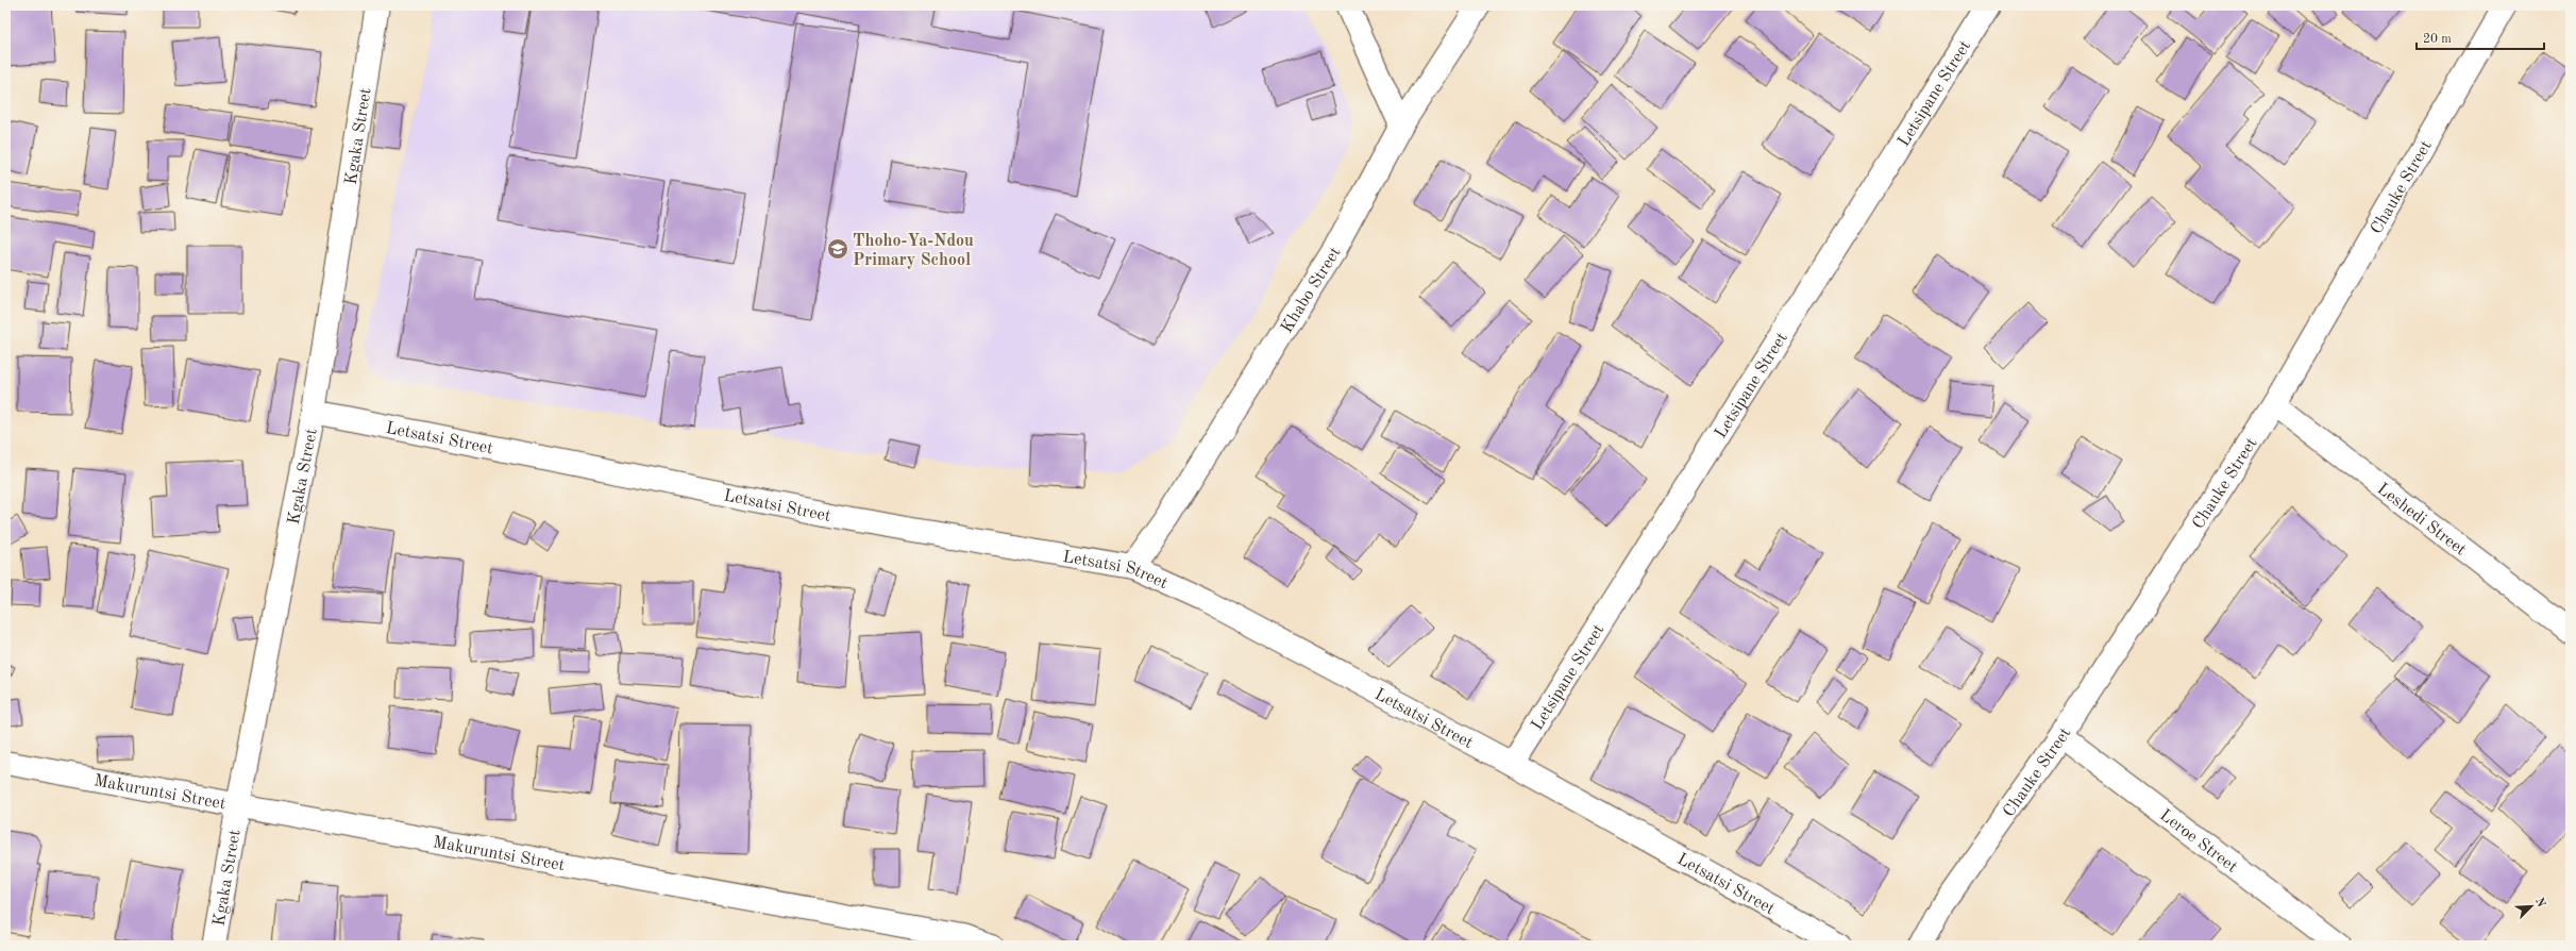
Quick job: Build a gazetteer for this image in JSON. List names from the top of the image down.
{
  "streets": {
    "street": [
      "Letsipane Street",
      "Kgaka Street",
      "Chauke Street",
      "Khabo Street",
      "Letsatsi Street",
      "Leshedi Street",
      "Makuruntsi Street",
      "Leroe Street"
    ]
  },
  "crossings": [
    ["Letsipane Street", "Letsatsi Street"],
    ["Kgaka Street", "Letsatsi Street"],
    ["Kgaka Street", "Makuruntsi Street"],
    ["Chauke Street", "Leshedi Street"],
    ["Chauke Street", "Leroe Street"],
    ["Khabo Street", "Letsatsi Street"]
  ],
  "places": {
    "school or university": ["Thoho-Ya-Ndou Primary School"]
  },
  "scale_bar": "20 m",
  "north": "top right"
}
